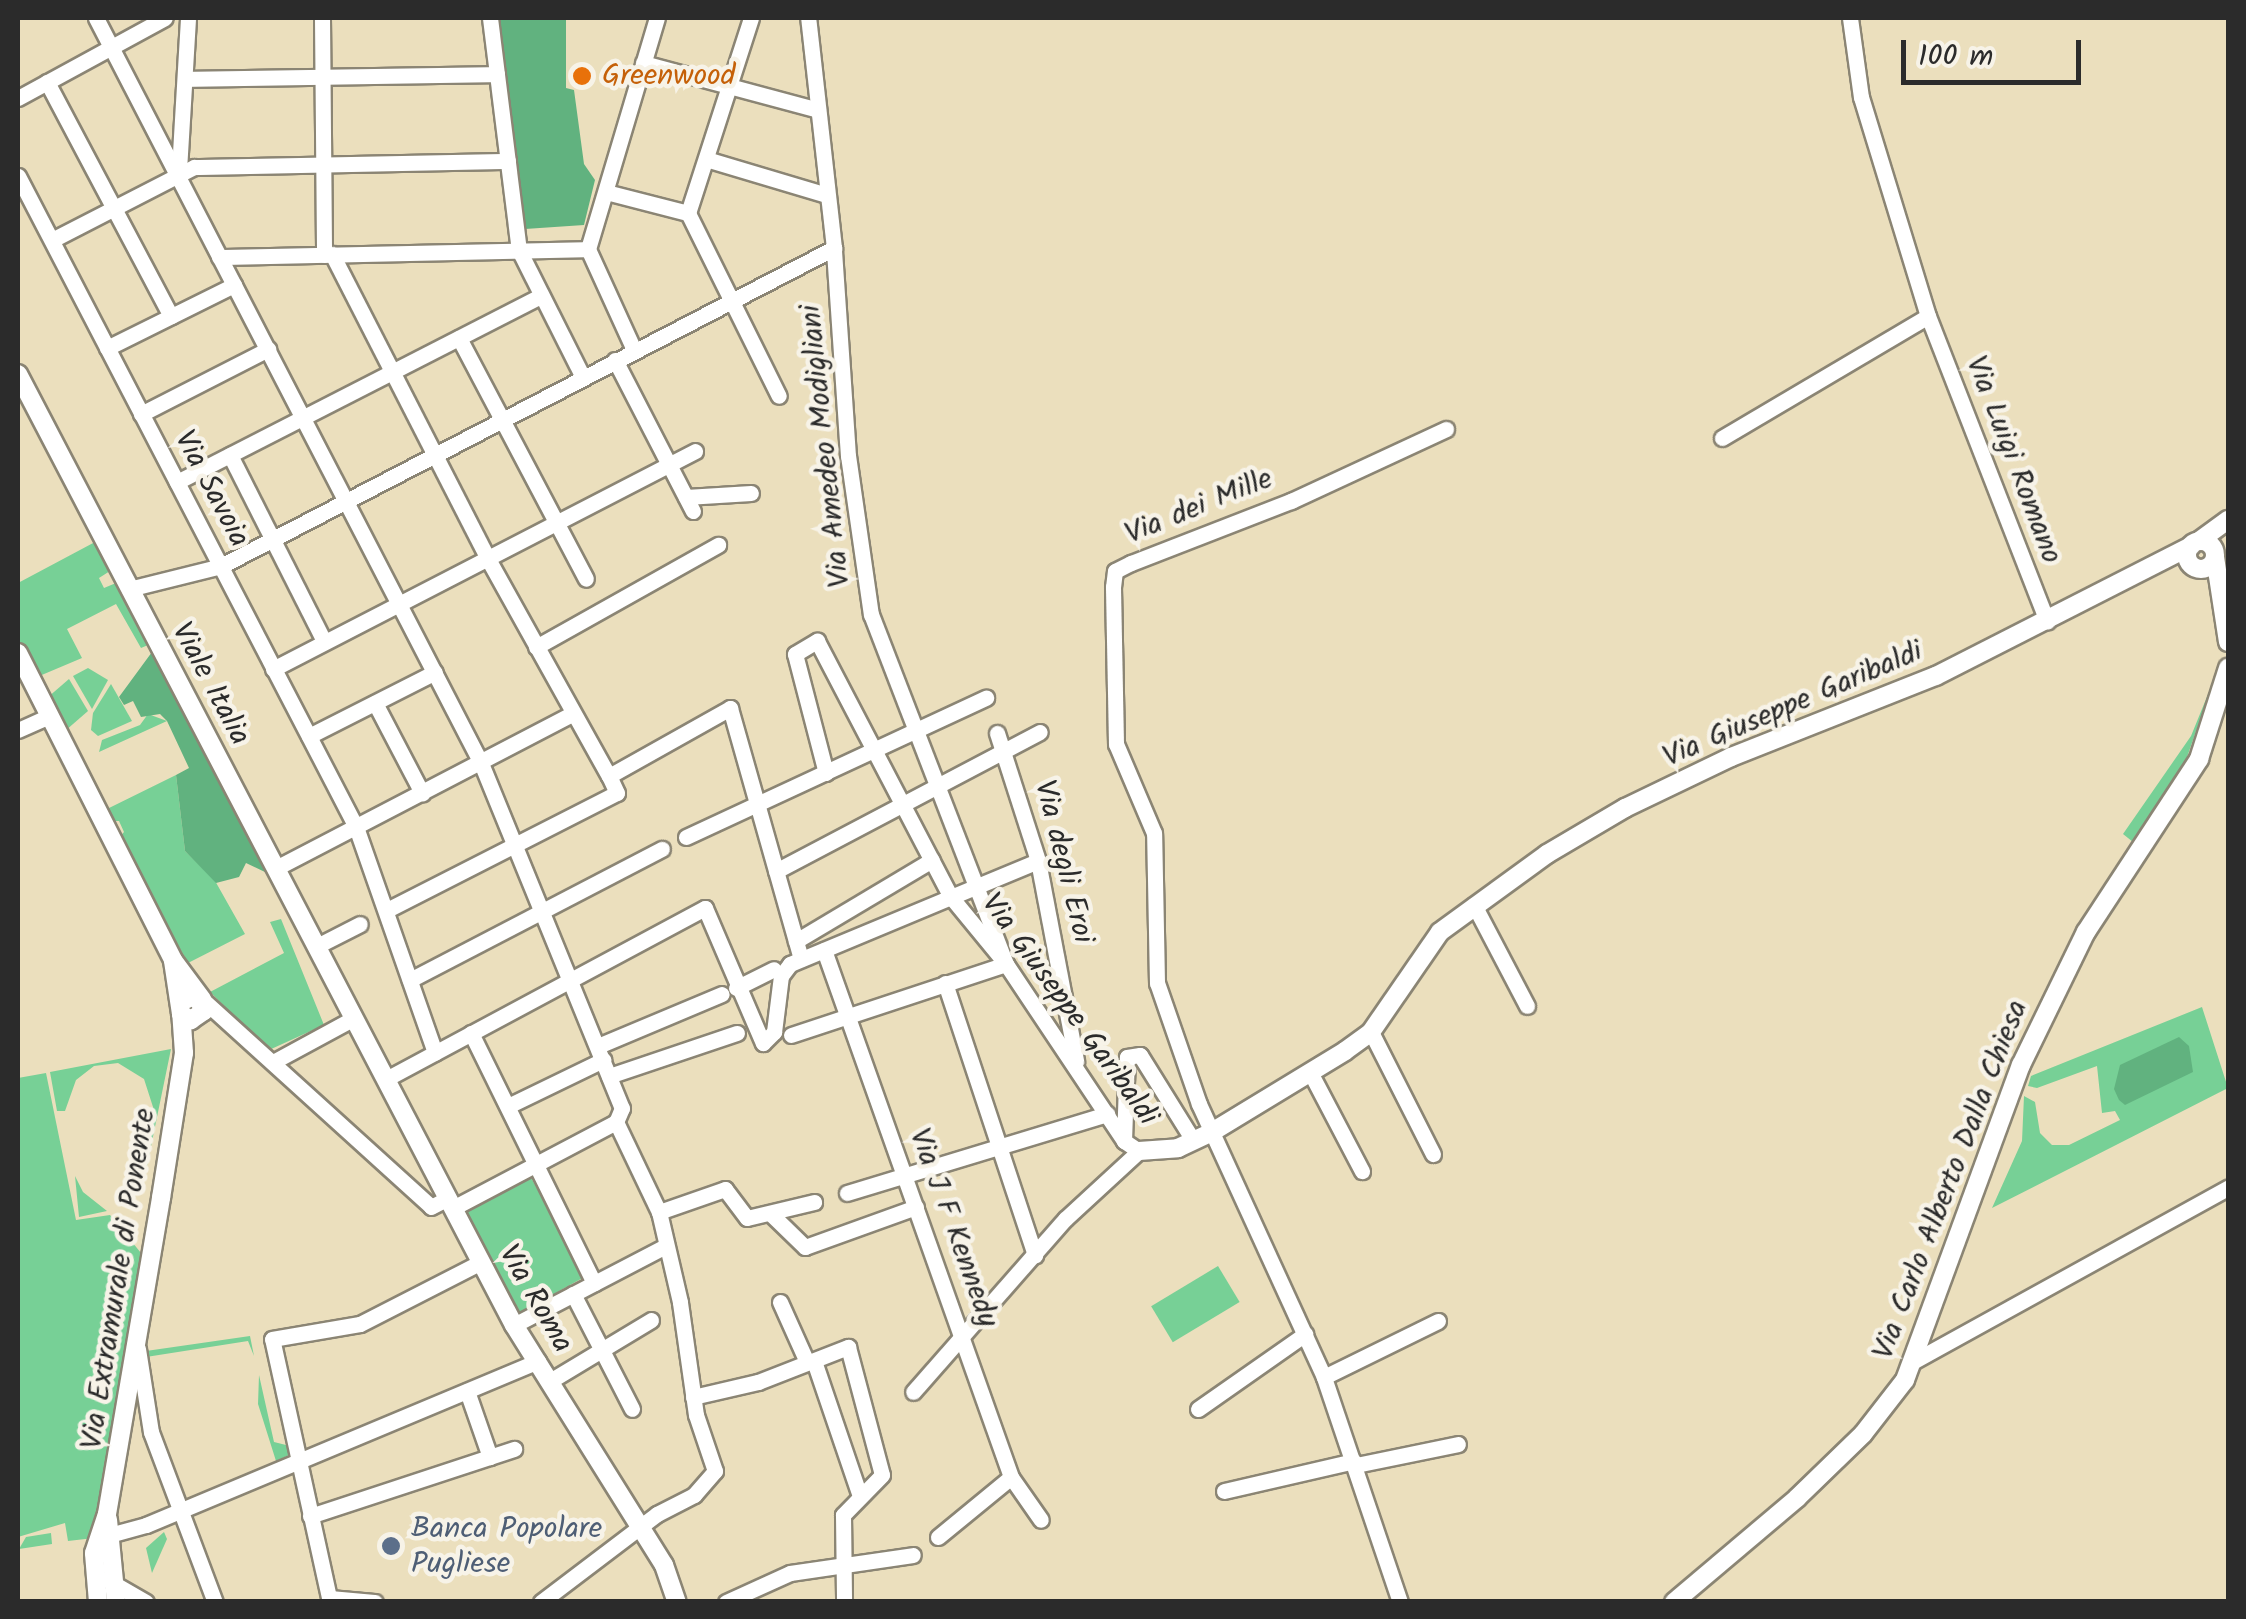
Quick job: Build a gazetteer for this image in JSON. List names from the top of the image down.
{
  "streets": {
    "main road": [
      "Viale Italia",
      "Via Giuseppe Garibaldi",
      "Via Carlo Alberto Dalla Chiesa",
      "Via Extramurale di Ponente",
      "Via Roma"
    ],
    "street": [
      "Via Amedeo Modigliani",
      "Via Luigi Romano",
      "Via Savoia",
      "Via dei Mille",
      "Via degli Eroi",
      "Via J F Kennedy"
    ]
  },
  "crossings": [
    ["Via Amedeo Modigliani", "Via Giuseppe Garibaldi"],
    ["Via Luigi Romano", "Via Giuseppe Garibaldi"],
    ["Via dei Mille", "Via Giuseppe Garibaldi"],
    ["Viale Italia", "Via Roma"],
    ["Via Giuseppe Garibaldi", "Via degli Eroi"],
    ["Via Giuseppe Garibaldi", "Via J F Kennedy"]
  ],
  "places": ["Greenwood", "Banca Popolare Pugliese"],
  "scale_bar": "100 m"
}
